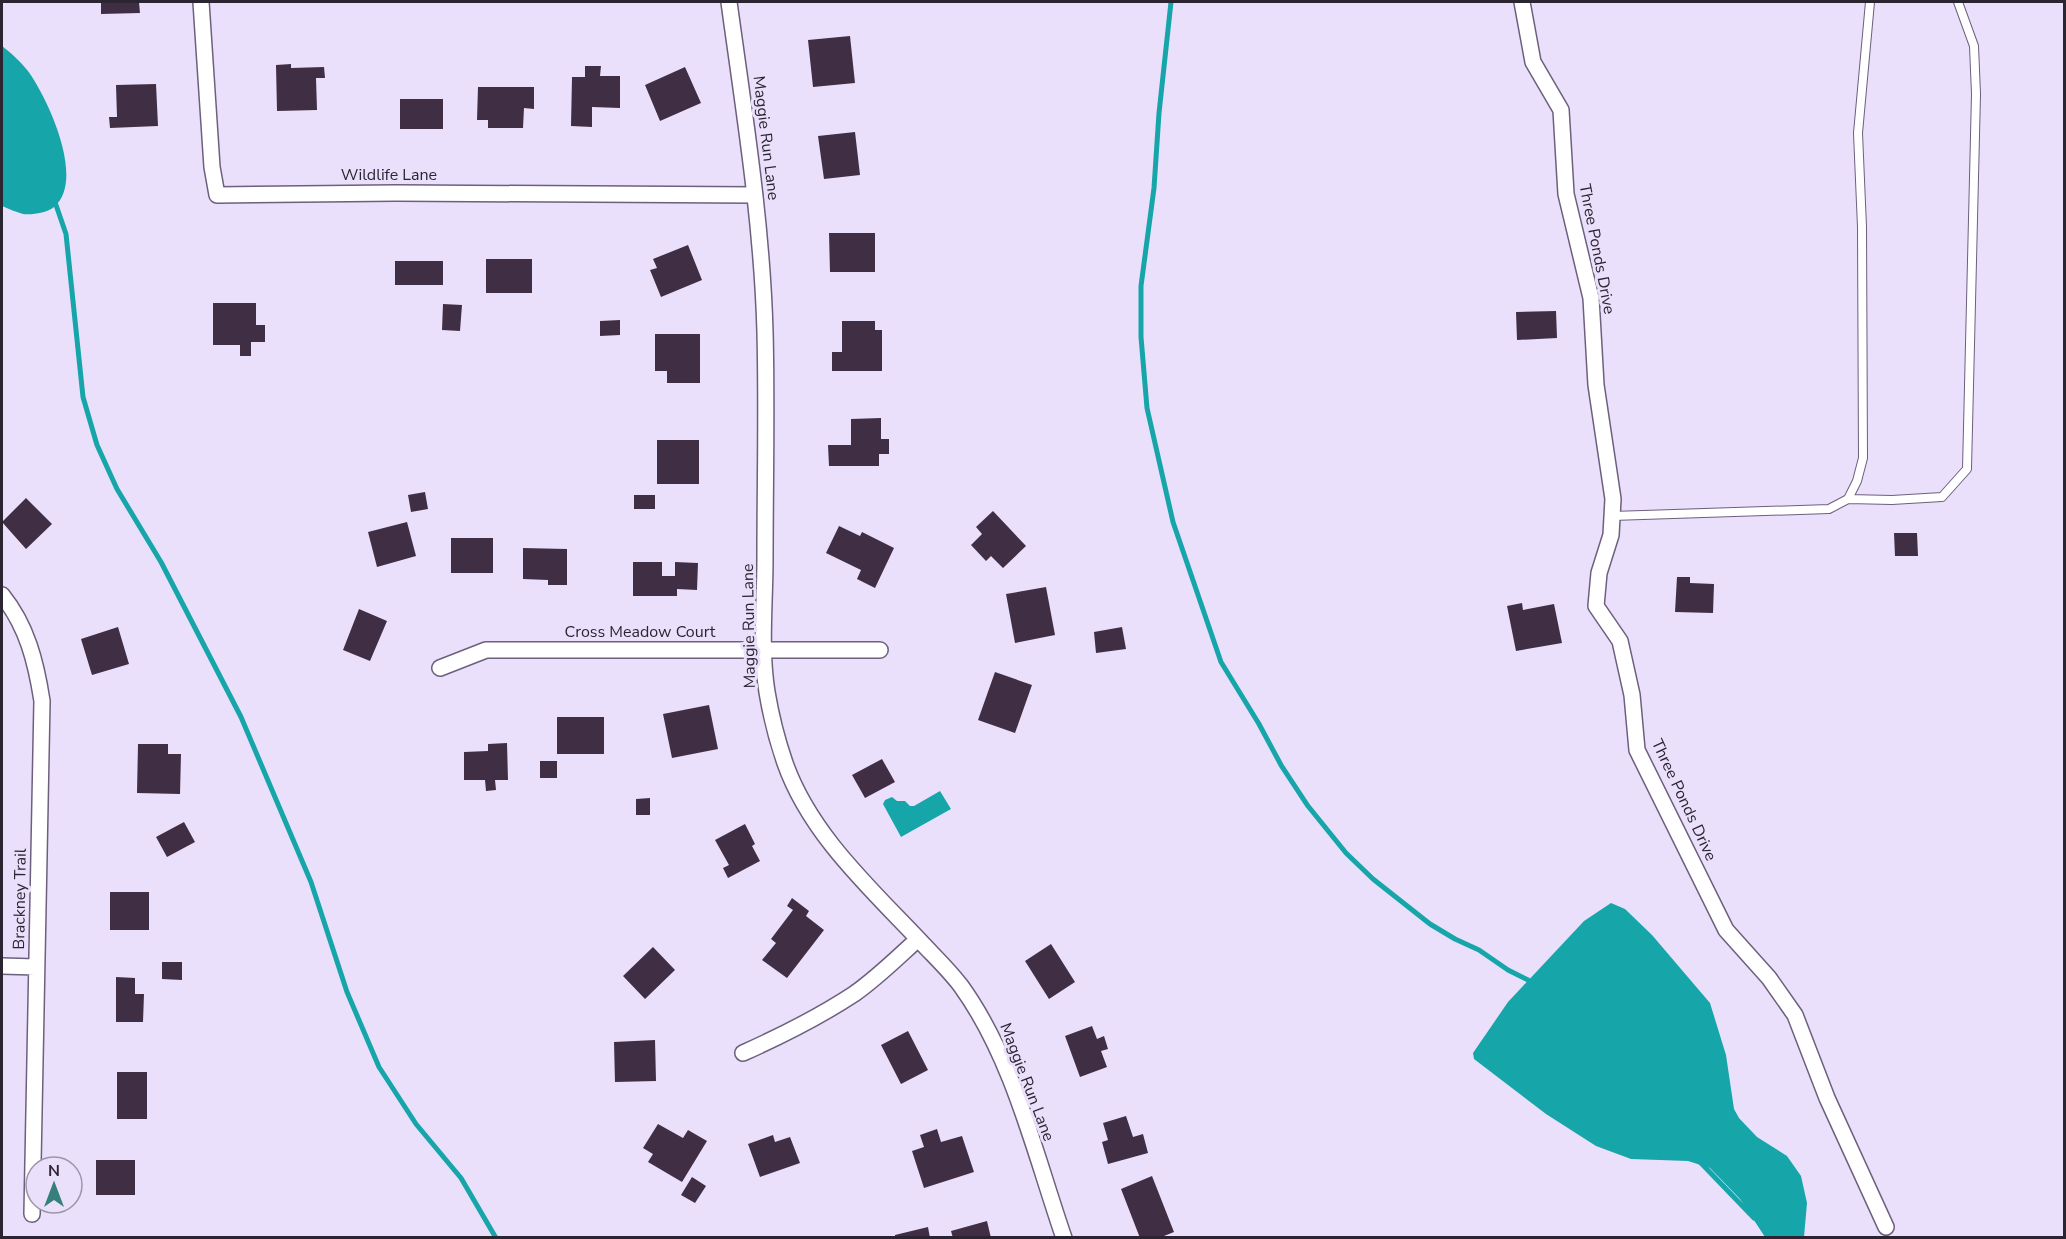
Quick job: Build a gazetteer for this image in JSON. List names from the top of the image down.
{
  "streets": {
    "street": [
      "Maggie Run Lane",
      "Wildlife Lane",
      "Three Ponds Drive",
      "Cross Meadow Court",
      "Brackney Trail"
    ]
  },
  "crossings": [
    ["Maggie Run Lane", "Wildlife Lane"],
    ["Maggie Run Lane", "Cross Meadow Court"]
  ],
  "north": "top"
}
